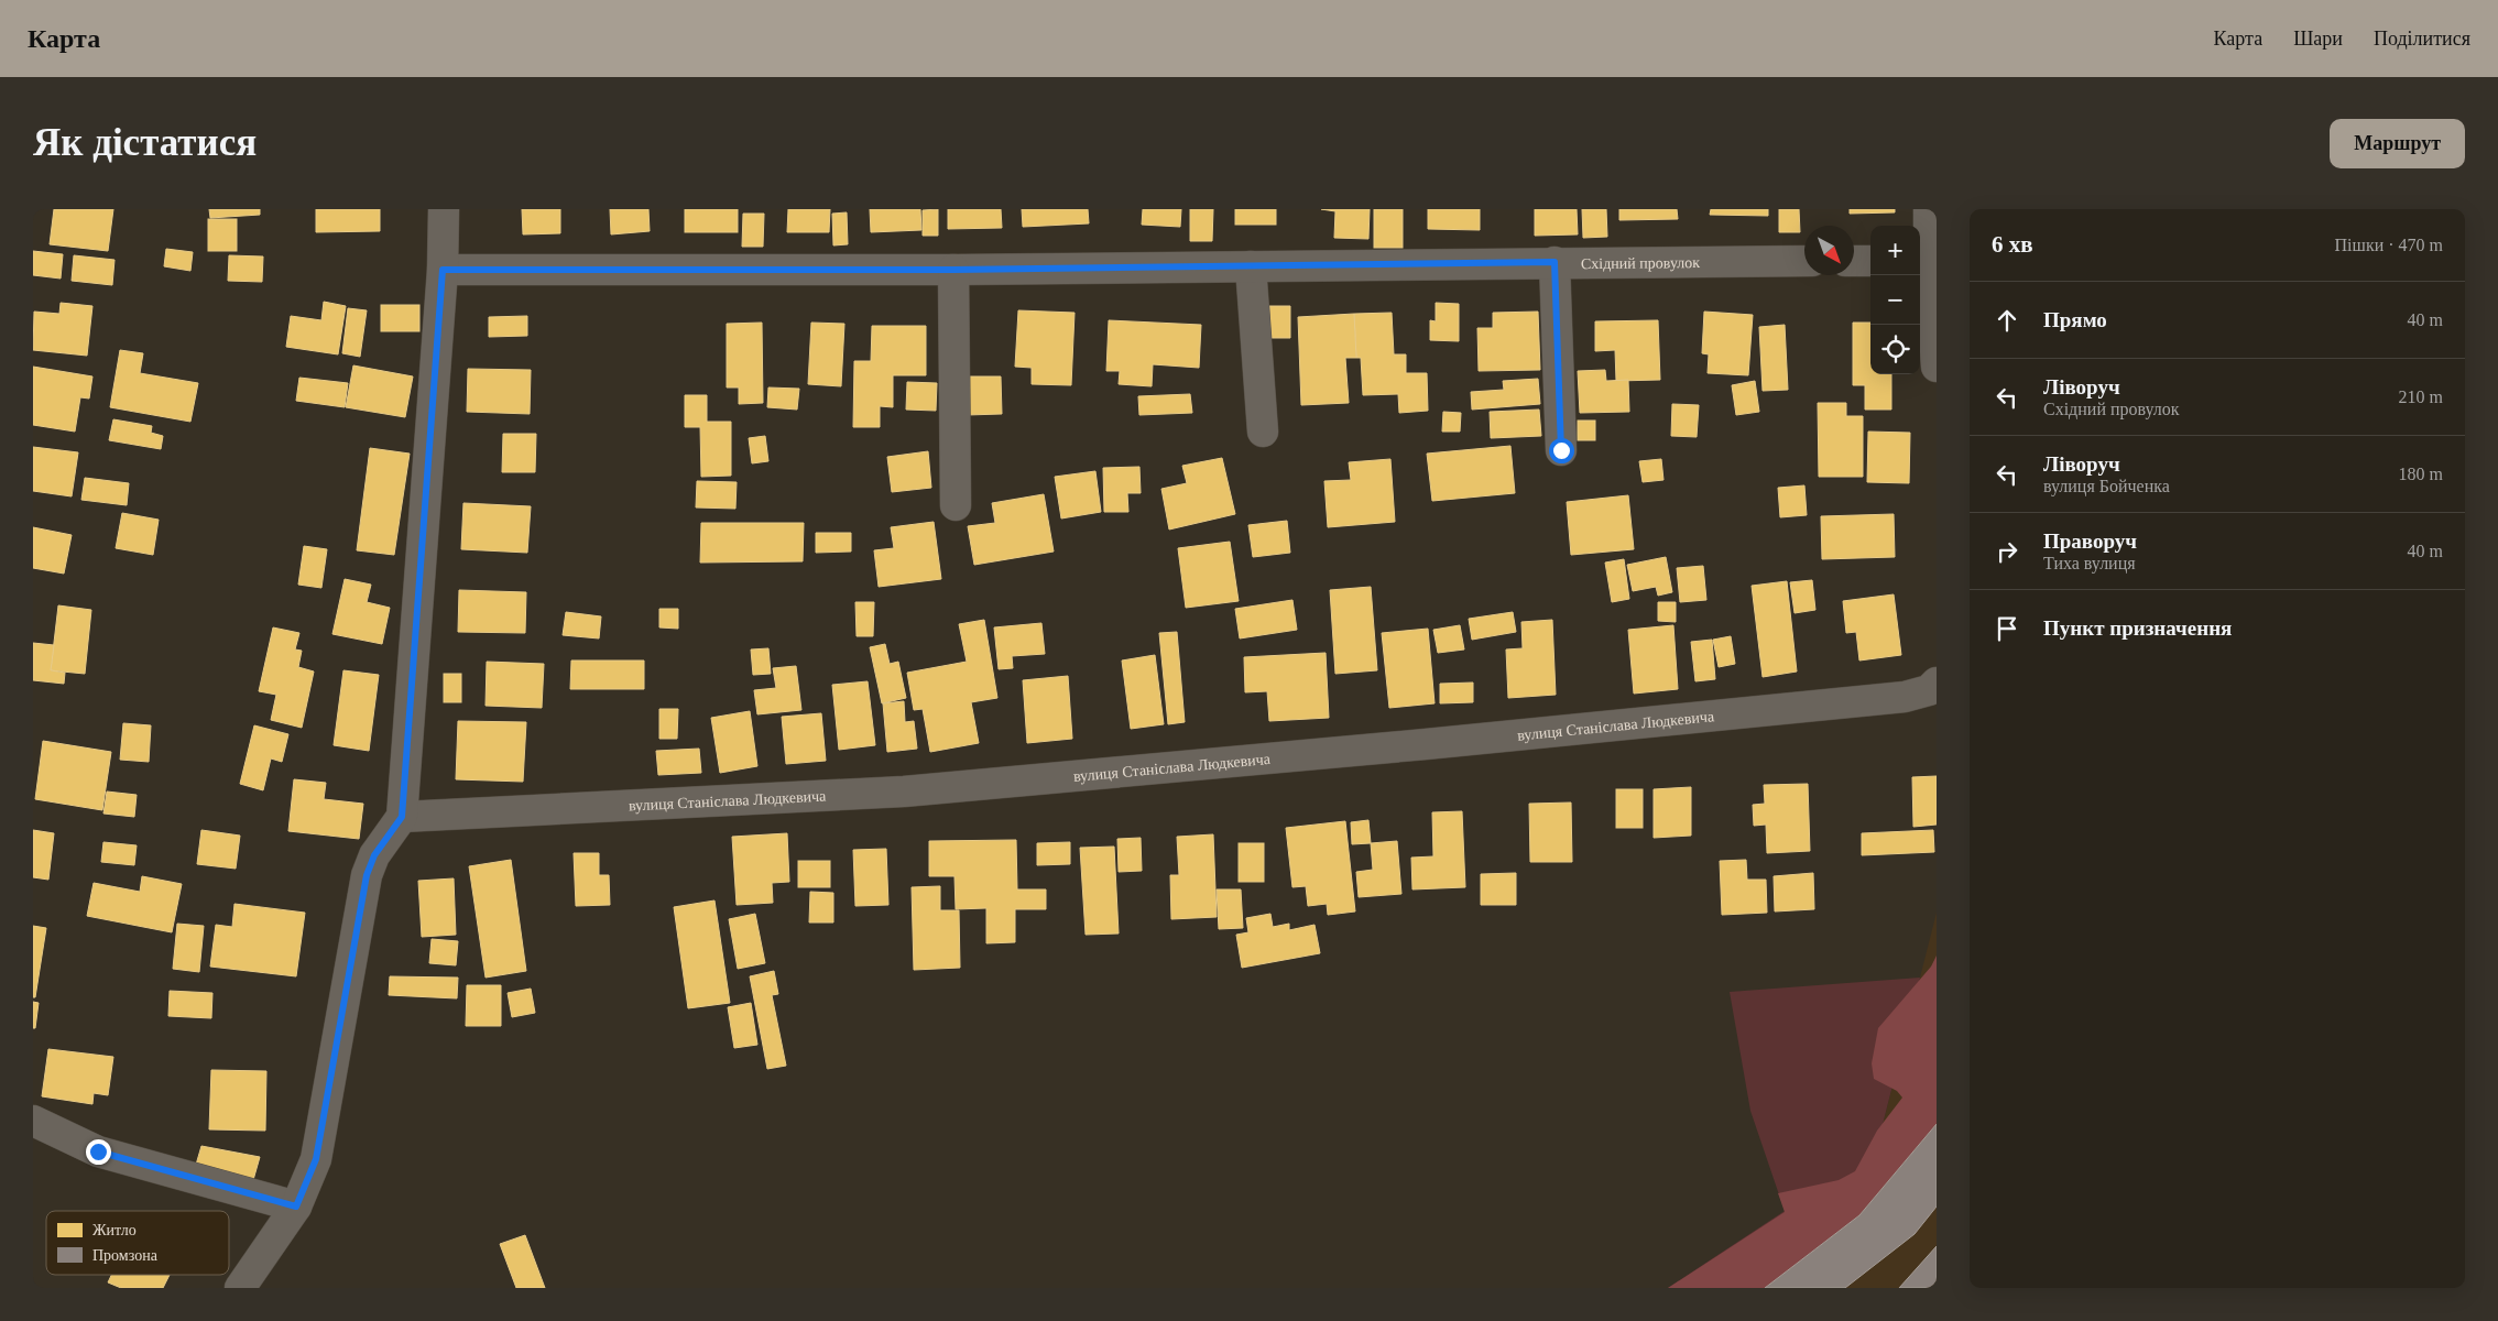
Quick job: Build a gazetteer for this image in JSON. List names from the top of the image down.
{
  "streets": {
    "street": ["Східний провулок", "вулиця Станіслава Людкевича"]
  },
  "legend": ["Житло", "Промзона"],
  "north": "bottom right",
  "page": {
    "header": "Карта",
    "nav": ["Карта", "Шари", "Поділитися"],
    "buttons": "Маршрут",
    "title": "Як дістатися",
    "heading": ["6 хв", "Пішки · 470 m"],
    "map_buttons": ["+", "−"],
    "list": [
      ["Прямо", "40 m"],
      ["Ліворуч", "Східний провулок", "210 m"],
      ["Ліворуч", "вулиця Бойченка", "180 m"],
      ["Праворуч", "Тиха вулиця", "40 m"],
      "Пункт призначення"
    ]
  }
}
